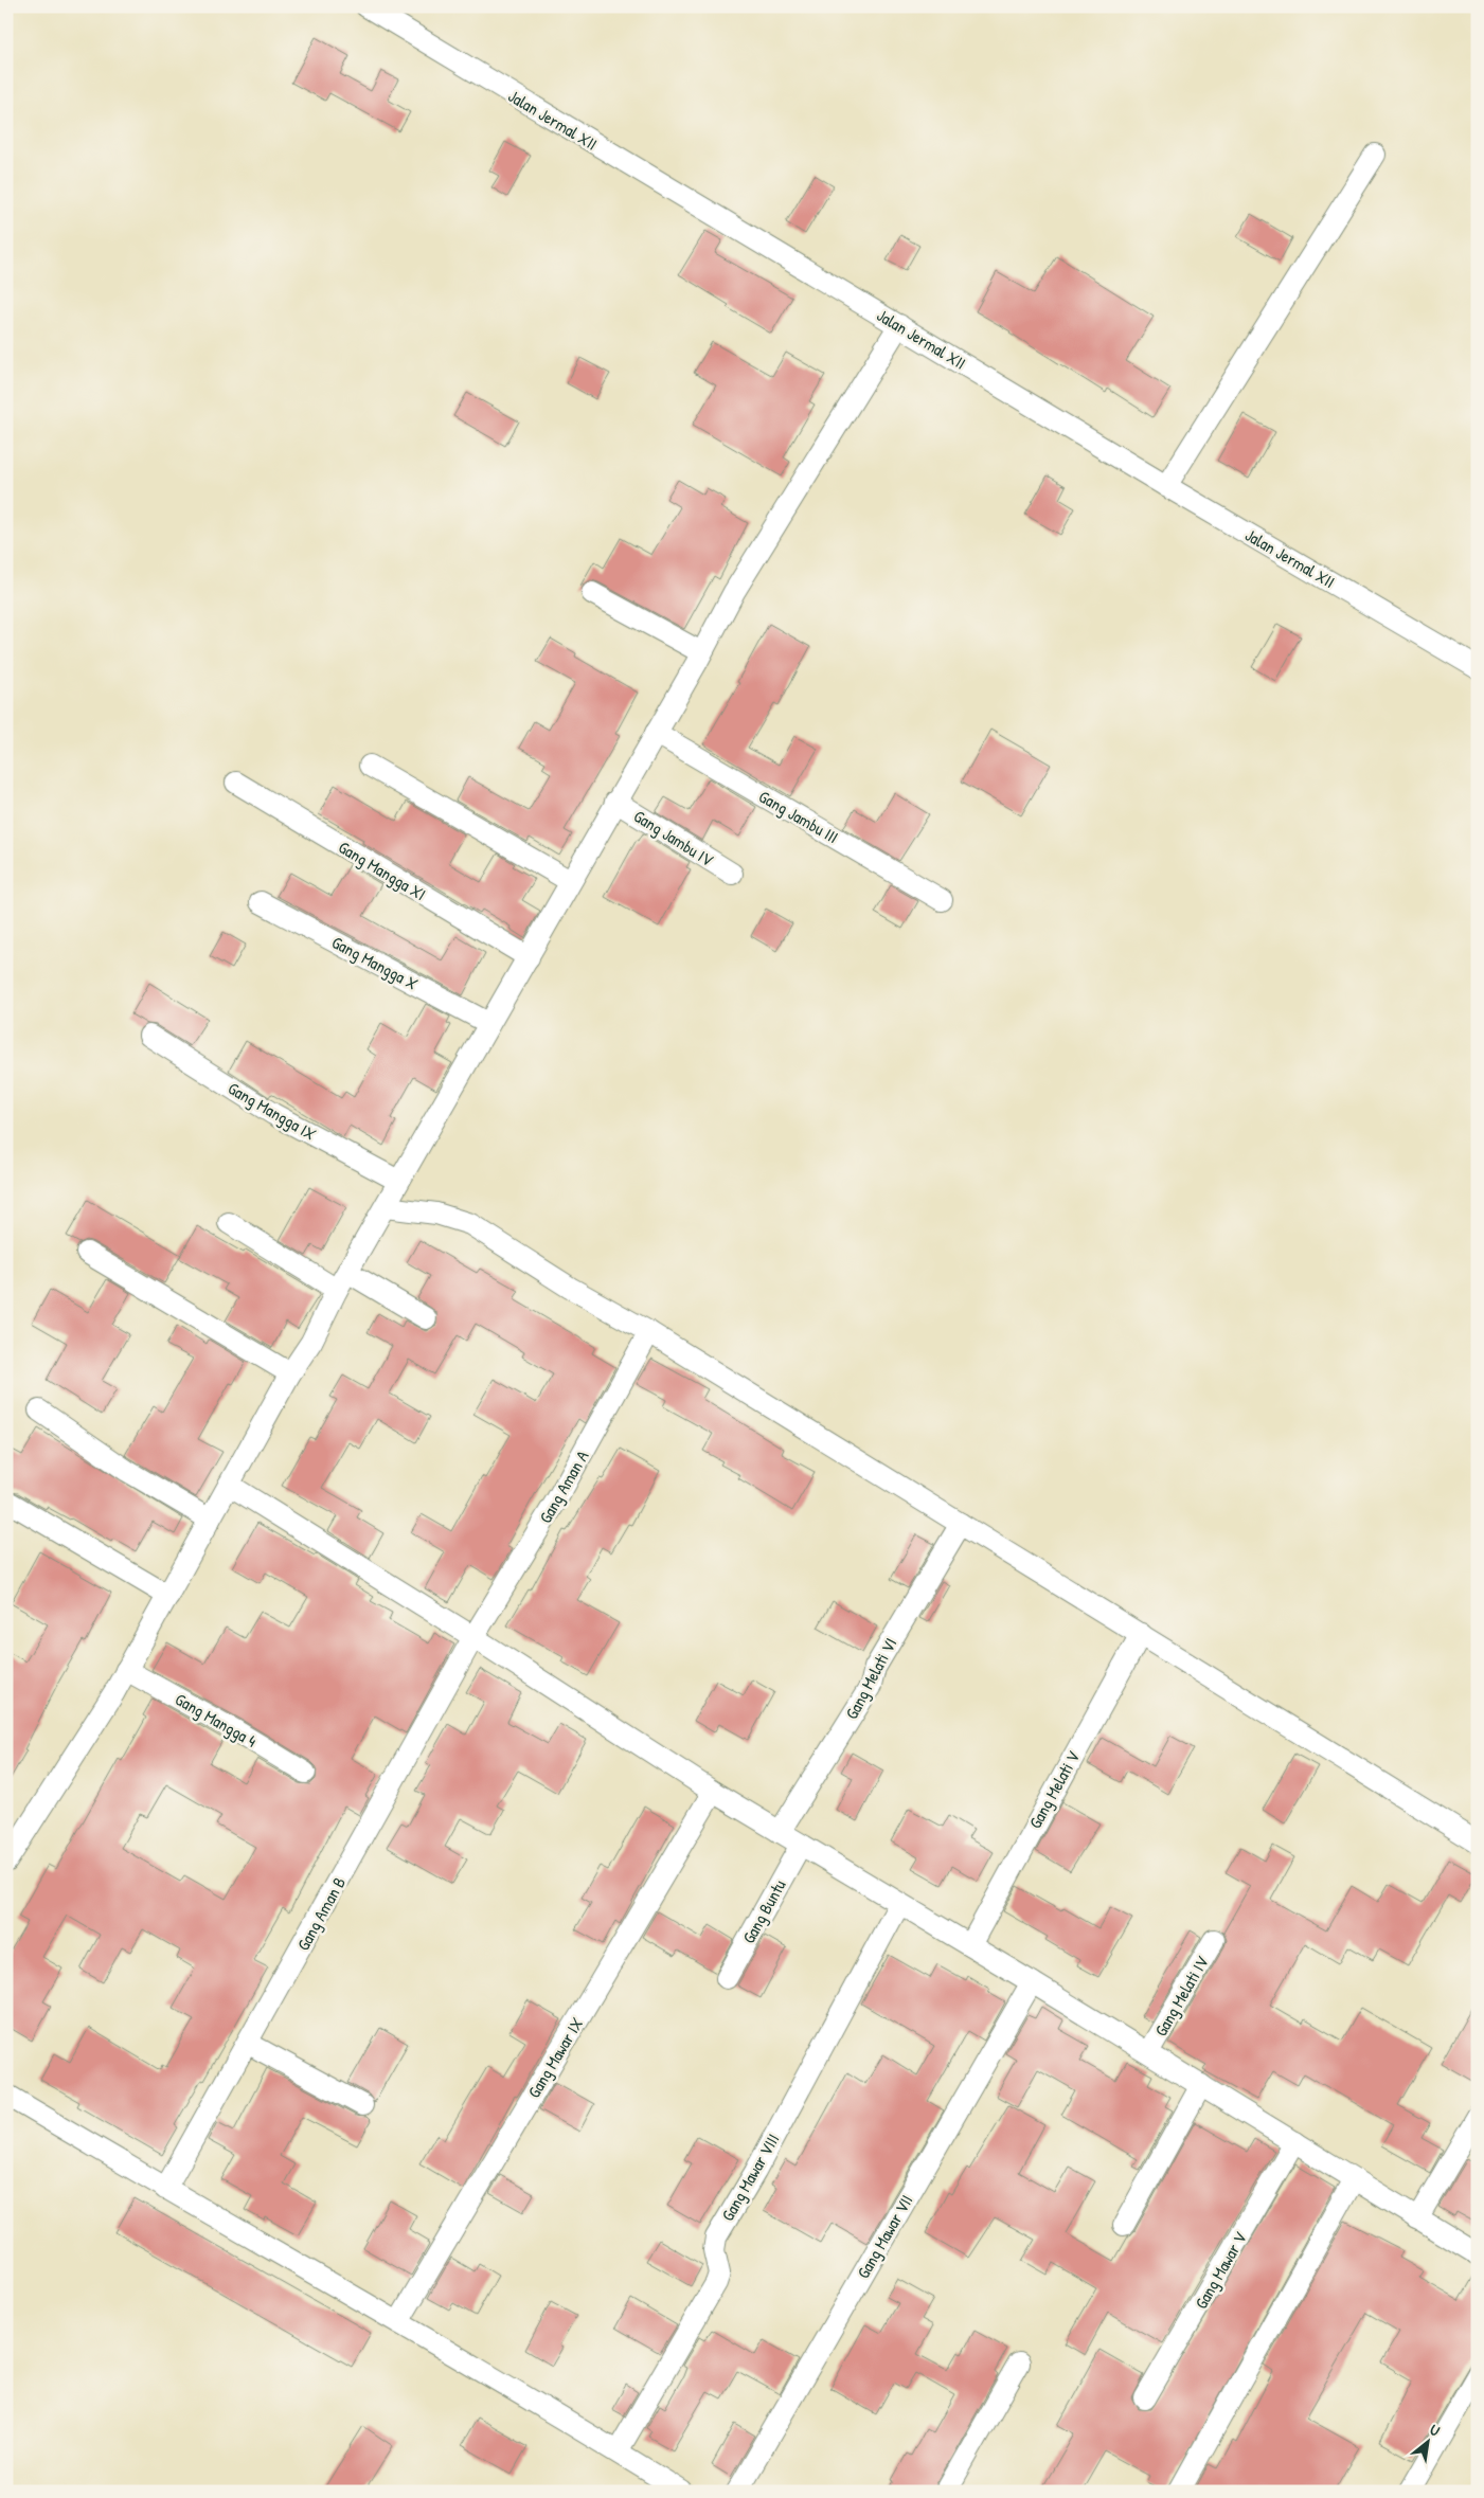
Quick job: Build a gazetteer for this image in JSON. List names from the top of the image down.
{
  "streets": {
    "street": [
      "Jalan Jermal XII",
      "Gang Jambu III",
      "Gang Jambu IV",
      "Gang Mangga XI",
      "Gang Mangga X",
      "Gang Mangga IX",
      "Gang Aman A",
      "Gang Melati VI",
      "Gang Mangga 4",
      "Gang Melati V",
      "Gang Buntu",
      "Gang Aman B",
      "Gang Melati IV",
      "Gang Mawar IX",
      "Gang Mawar VIII",
      "Gang Mawar VII",
      "Gang Mawar V"
    ]
  },
  "crossings": [
    ["Gang Aman A", "Gang Aman B"]
  ],
  "north": "top right"
}
